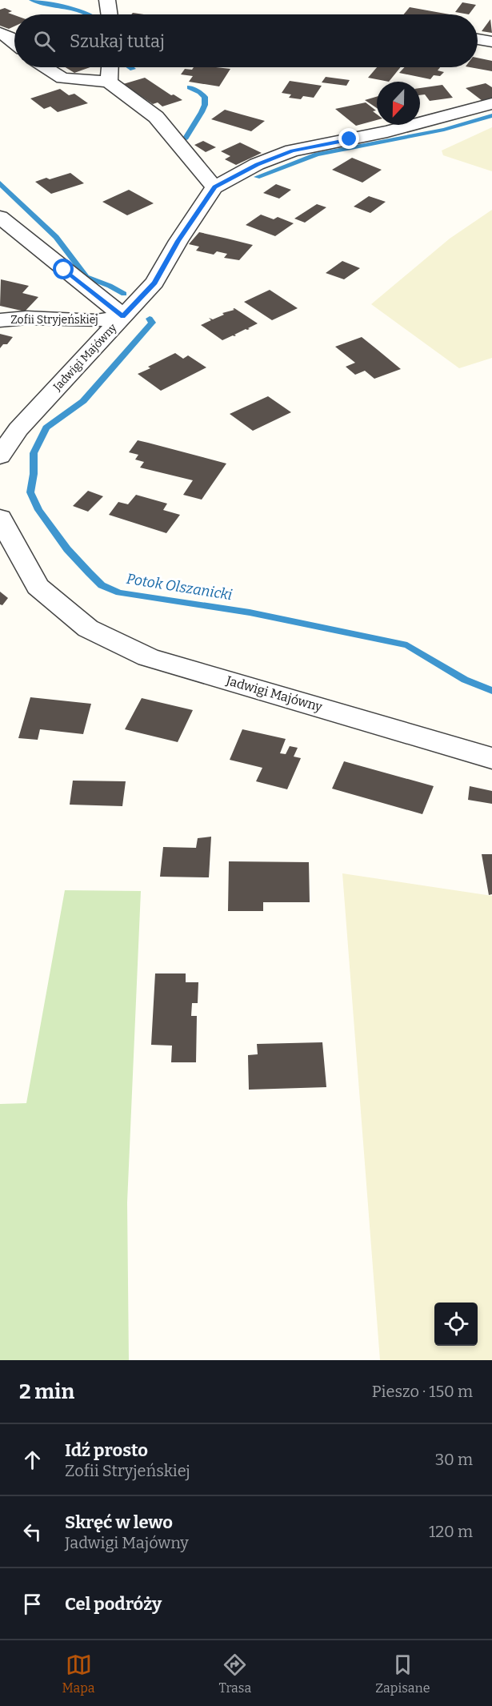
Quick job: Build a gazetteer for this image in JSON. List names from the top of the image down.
{
  "streets": {
    "street": ["Zofii Stryjeńskiej", "Jadwigi Majówny"]
  },
  "crossings": [
    ["Zofii Stryjeńskiej", "Jadwigi Majówny"]
  ],
  "water": ["Potok Olszanicki"],
  "north": "bottom",
  "page": {
    "search": "Szukaj tutaj",
    "heading": ["2 min", "Pieszo · 150 m"],
    "list": [
      ["Idź prosto", "Zofii Stryjeńskiej", "30 m"],
      ["Skręć w lewo", "Jadwigi Majówny", "120 m"],
      "Cel podróży"
    ],
    "nav": ["Mapa", "Trasa", "Zapisane"]
  }
}
